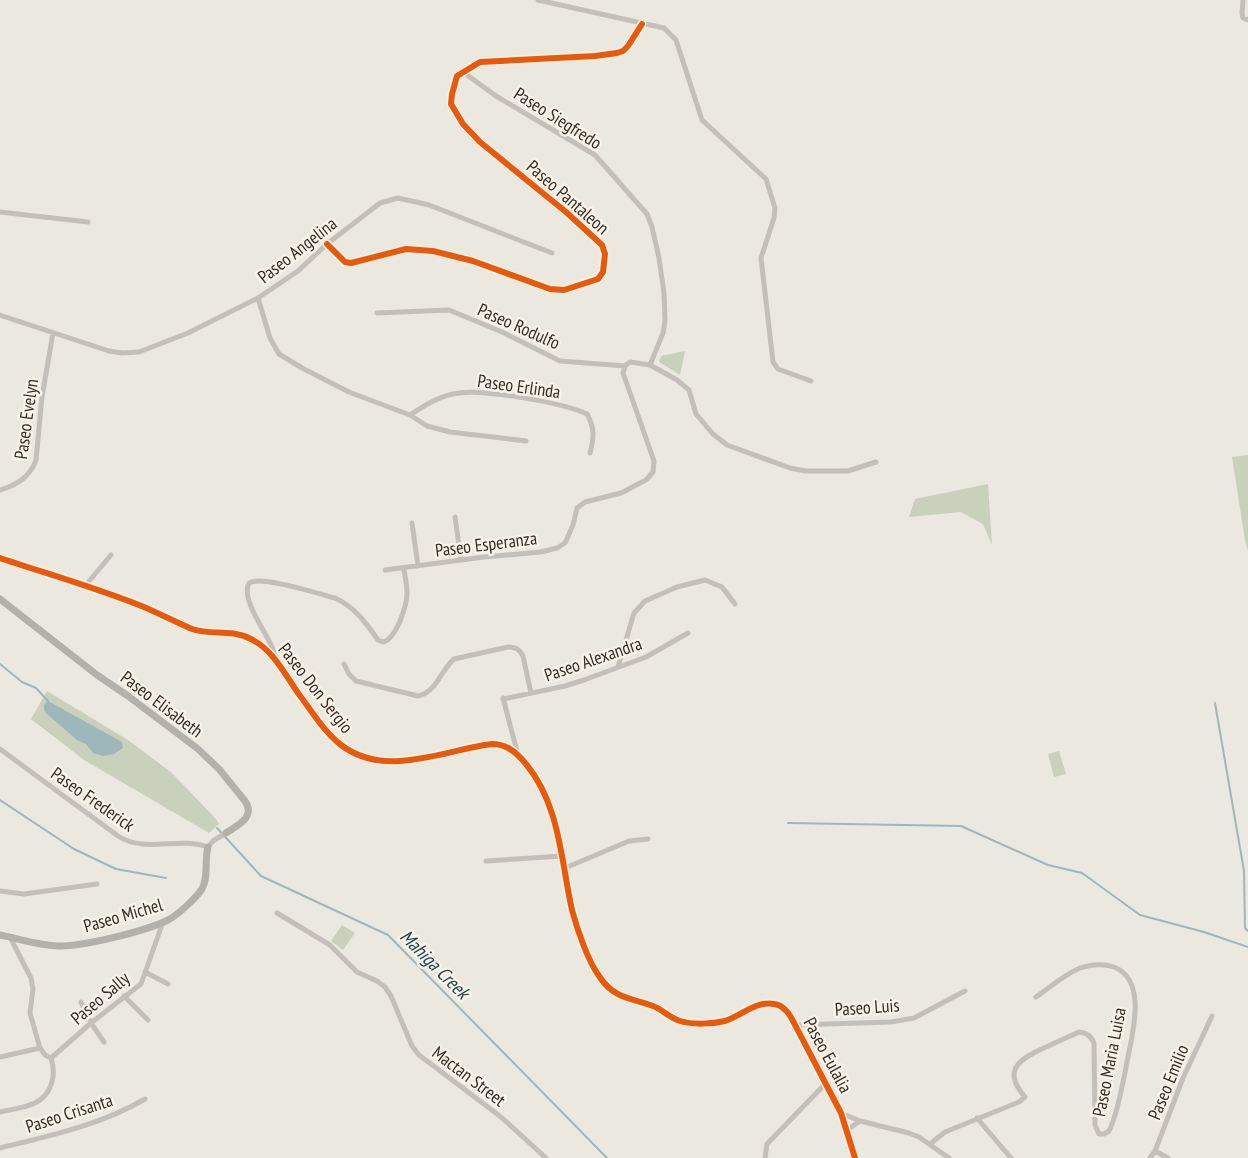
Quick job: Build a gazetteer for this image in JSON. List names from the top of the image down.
{
  "streets": {
    "street": [
      "Paseo Siegfredo",
      "Paseo Pantaleon",
      "Paseo Angelina",
      "Paseo Rodulfo",
      "Paseo Erlinda",
      "Paseo Evelyn",
      "Paseo Esperanza",
      "Paseo Alexandra",
      "Paseo Don Sergio",
      "Paseo Elisabeth",
      "Paseo Frederick",
      "Paseo Michel",
      "Paseo Sally",
      "Paseo Luis",
      "Paseo Eulalia",
      "Paseo Maria Luisa",
      "Mactan Street",
      "Paseo Emilio",
      "Paseo Crisanta"
    ]
  },
  "crossings": [
    ["Paseo Siegfredo", "Paseo Pantaleon"],
    ["Paseo Siegfredo", "Paseo Rodulfo"],
    ["Paseo Pantaleon", "Paseo Angelina"],
    ["Paseo Angelina", "Paseo Evelyn"],
    ["Paseo Rodulfo", "Paseo Esperanza"],
    ["Paseo Alexandra", "Paseo Don Sergio"],
    ["Paseo Don Sergio", "Paseo Eulalia"],
    ["Paseo Elisabeth", "Paseo Frederick"],
    ["Paseo Elisabeth", "Paseo Michel"],
    ["Paseo Frederick", "Paseo Michel"],
    ["Paseo Michel", "Paseo Sally"],
    ["Paseo Luis", "Paseo Eulalia"]
  ],
  "water": ["Mahiga Creek"]
}
